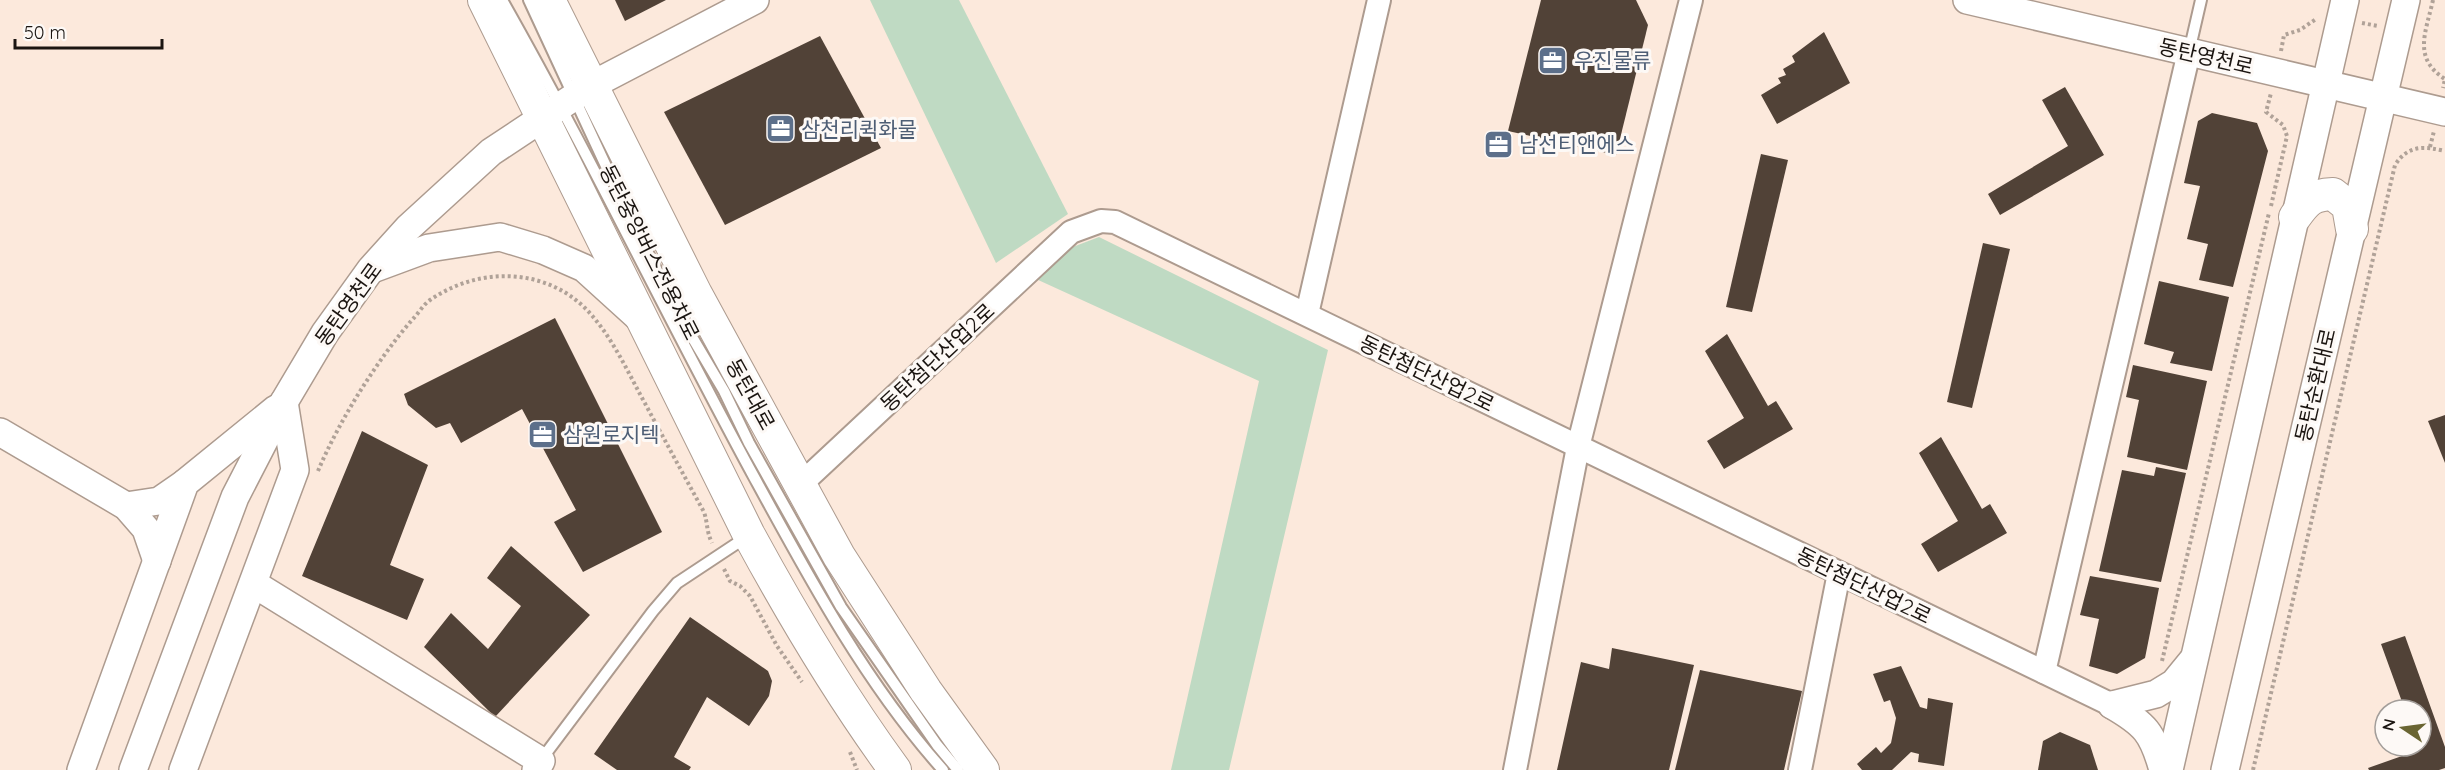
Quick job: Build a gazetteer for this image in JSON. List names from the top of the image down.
{
  "streets": {
    "main road": ["동탄대로"],
    "street": ["동탄영천로", "동탄첨단산업2로", "동탄순환대로"],
    "lane": ["동탄중앙버스전용차로"]
  },
  "crossings": [
    ["동탄영천로", "동탄중앙버스전용차로"],
    ["동탄영천로", "동탄순환대로"],
    ["동탄영천로", "동탄대로"],
    ["동탄중앙버스전용차로", "동탄대로"],
    ["동탄첨단산업2로", "동탄대로"]
  ],
  "places": {
    "office": [
      "우진물류",
      "삼천리퀵화물",
      "남선티앤에스",
      "삼원로지텍"
    ]
  },
  "scale_bar": "50 m",
  "north": "left"
}
